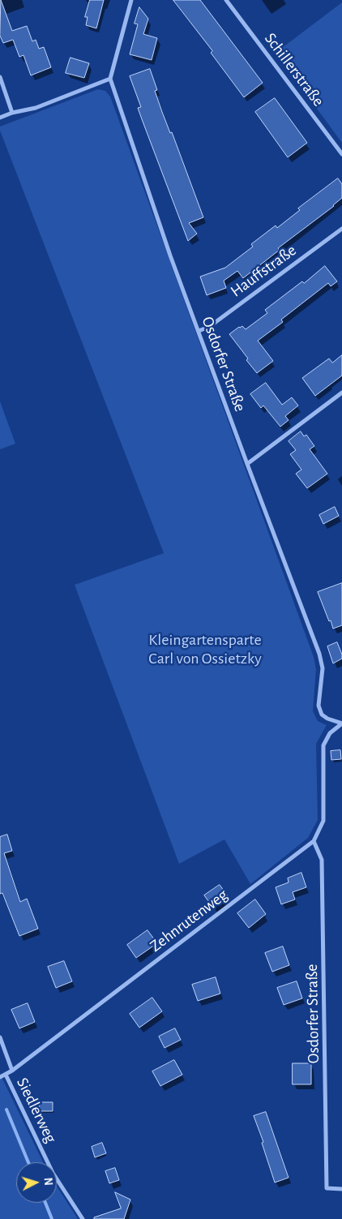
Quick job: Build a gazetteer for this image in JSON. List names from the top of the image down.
{
  "streets": {
    "street": [
      "Schillerstraße",
      "Hauffstraße",
      "Osdorfer Straße",
      "Zehnrutenweg",
      "Siedlerweg"
    ]
  },
  "crossings": [
    ["Hauffstraße", "Osdorfer Straße"],
    ["Osdorfer Straße", "Zehnrutenweg"],
    ["Zehnrutenweg", "Siedlerweg"]
  ],
  "parks": ["Kleingartensparte Carl von Ossietzky"],
  "north": "right"
}
